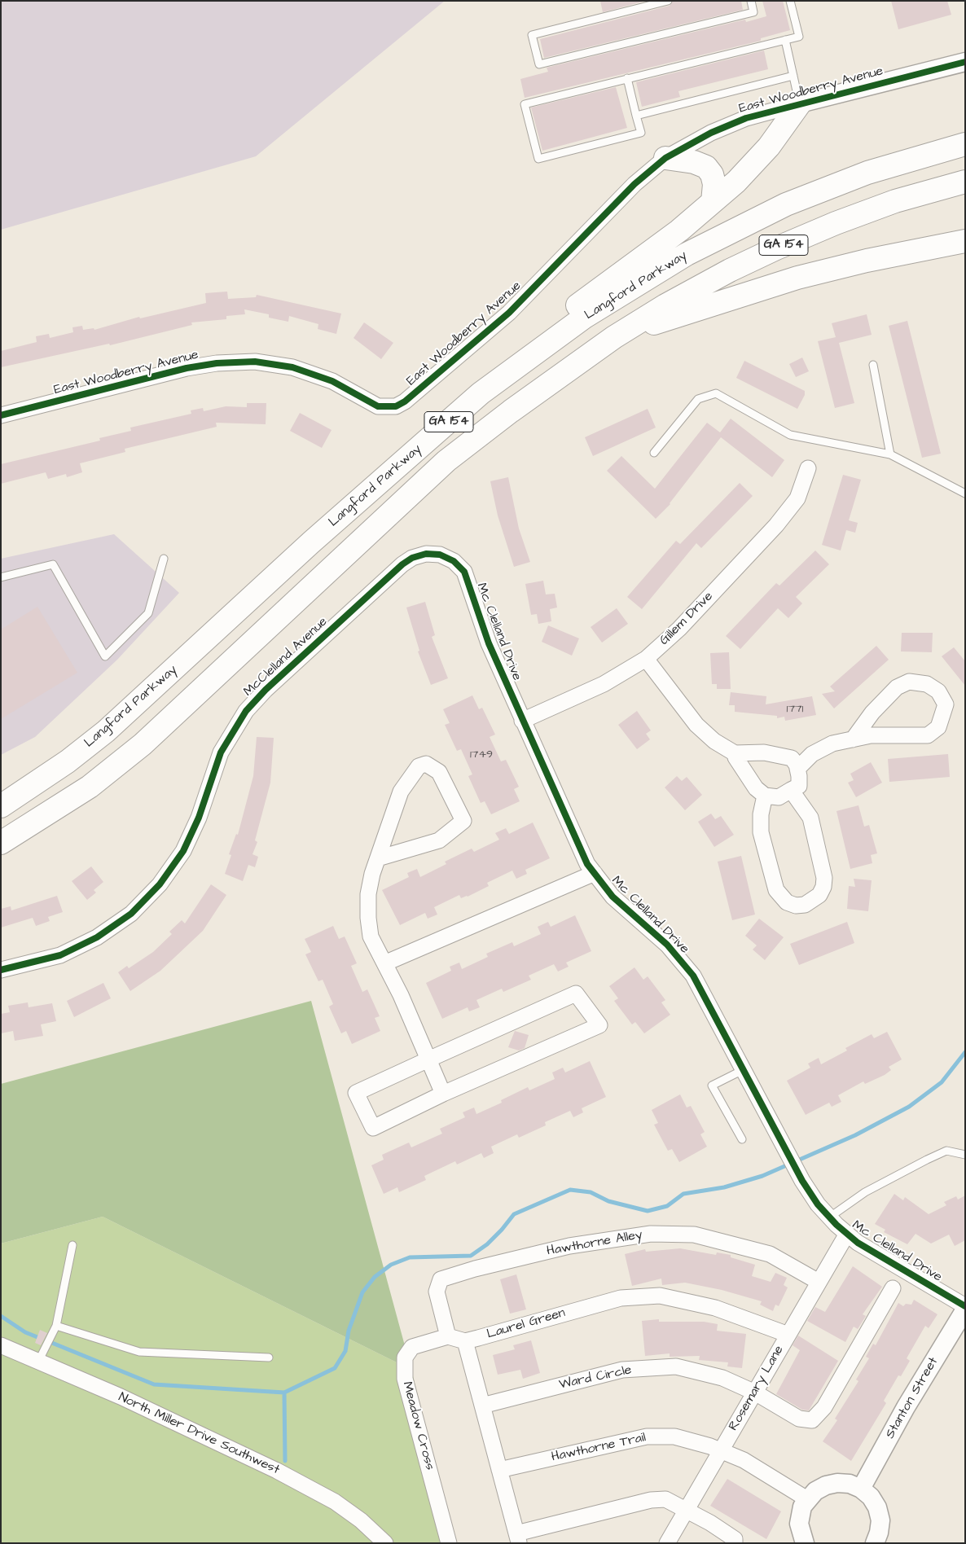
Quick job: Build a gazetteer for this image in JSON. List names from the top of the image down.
{
  "streets": {
    "highway": ["GA 154", "Langford Parkway"],
    "street": [
      "East Woodberry Avenue",
      "Gillem Drive",
      "Mc Clelland Drive",
      "McClelland Avenue",
      "Hawthorne Alley",
      "Laurel Green",
      "Ward Circle",
      "Rosemary Lane",
      "Stanton Street",
      "Meadow Cross",
      "North Miller Drive Southwest",
      "Hawthorne Trail"
    ]
  },
  "crossings": [
    ["Gillem Drive", "Mc Clelland Drive"],
    ["Mc Clelland Drive", "McClelland Avenue"],
    ["Mc Clelland Drive", "Rosemary Lane"],
    ["Hawthorne Alley", "Rosemary Lane"],
    ["Hawthorne Alley", "Meadow Cross"],
    ["Laurel Green", "Rosemary Lane"],
    ["Ward Circle", "Rosemary Lane"],
    ["Rosemary Lane", "Hawthorne Trail"]
  ],
  "house_numbers": ["1771", "1749"]
}
